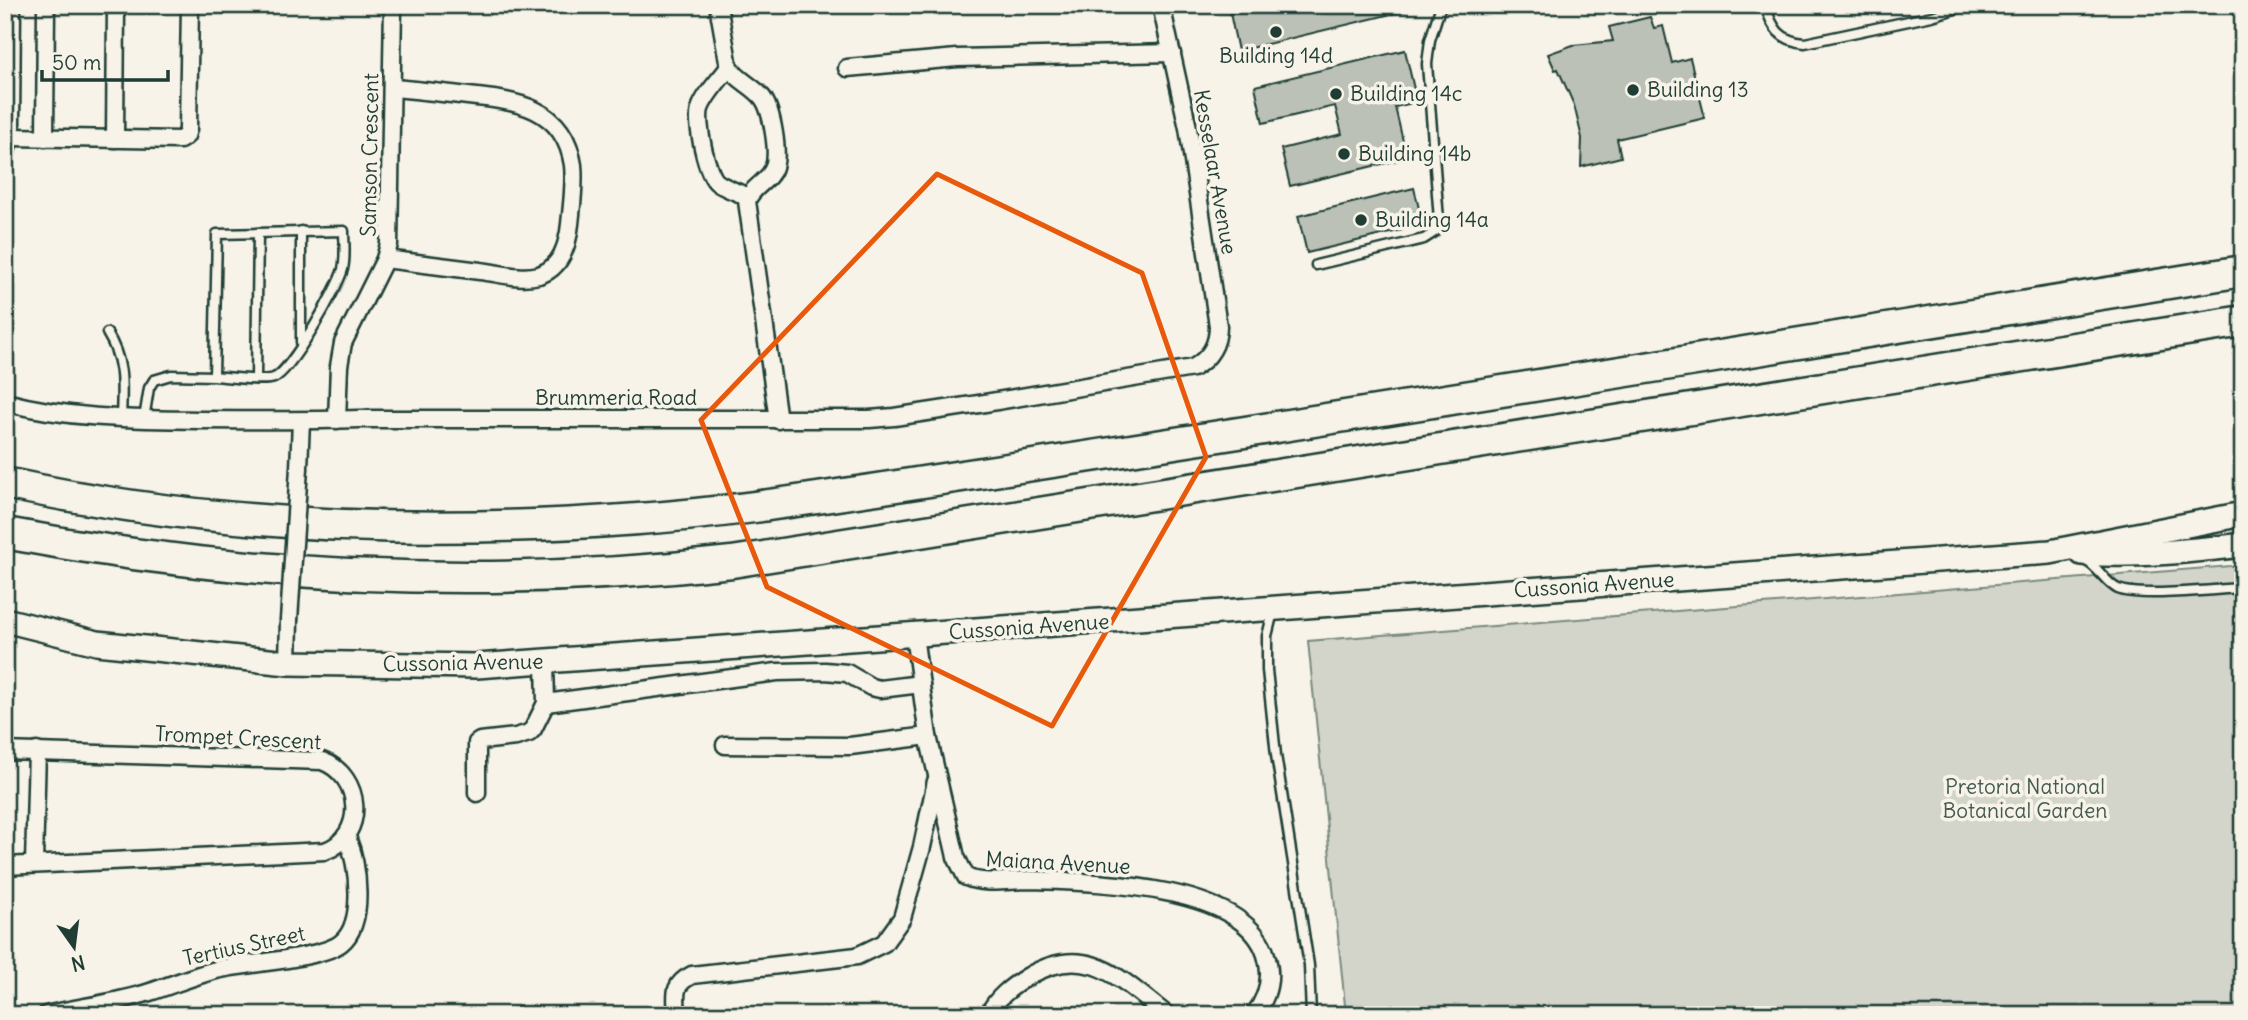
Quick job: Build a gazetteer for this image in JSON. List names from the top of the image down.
{
  "streets": {
    "main road": ["Cussonia Avenue"],
    "street": [
      "Samson Crescent",
      "Kesselaar Avenue",
      "Brummeria Road",
      "Trompet Crescent",
      "Maiana Avenue",
      "Tertius Street"
    ]
  },
  "crossings": [
    ["Samson Crescent", "Brummeria Road"],
    ["Kesselaar Avenue", "Brummeria Road"],
    ["Cussonia Avenue", "Maiana Avenue"],
    ["Trompet Crescent", "Tertius Street"]
  ],
  "parks": ["Pretoria National Botanical Garden"],
  "places": [
    "Building 14d",
    "Building 13",
    "Building 14c",
    "Building 14b",
    "Building 14a"
  ],
  "scale_bar": "50 m",
  "north": "bottom"
}
